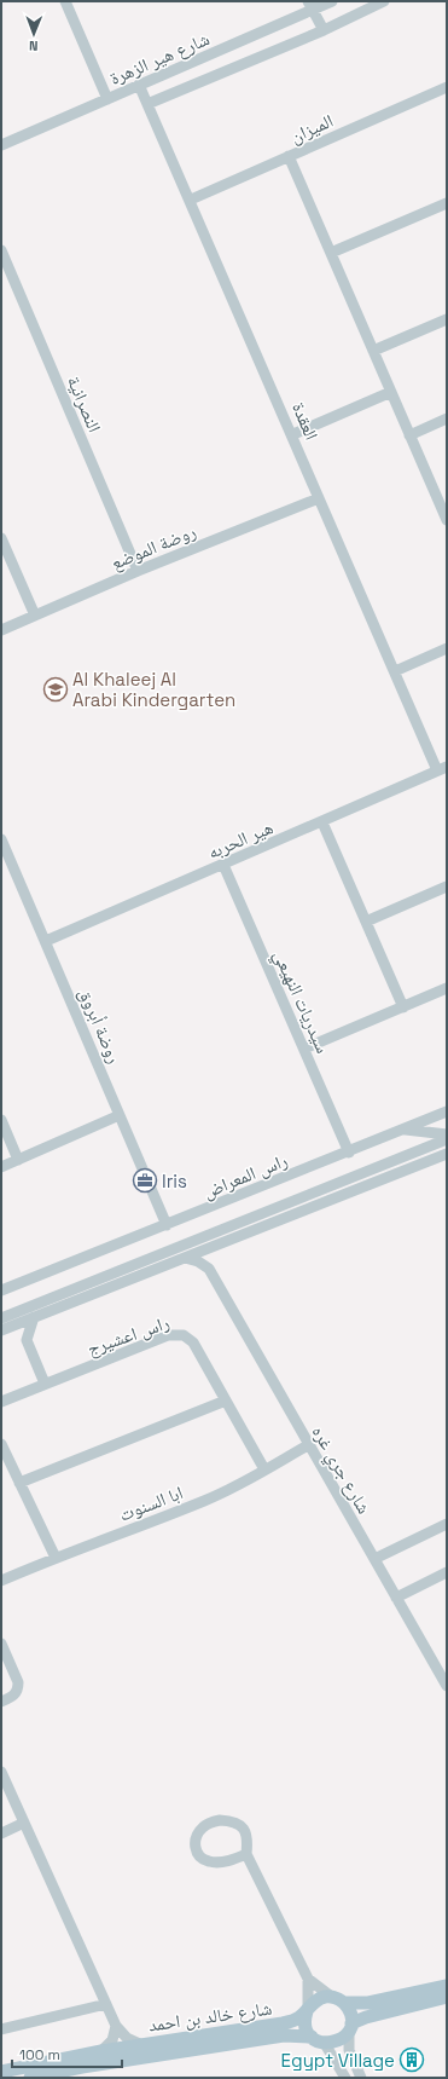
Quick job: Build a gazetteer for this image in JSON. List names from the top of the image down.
{
  "streets": {
    "main road": ["شارع خالد بن احمد"],
    "street": [
      "شارع هير الزهرة",
      "الميزان",
      "النصرانية",
      "العقدة",
      "روضة الموضع",
      "هير الحربه",
      "سيدريات النهيعي",
      "روضة أبروق",
      "راس المعراض",
      "راس اعشيرج",
      "شارع جري غره",
      "ابا السنوت"
    ]
  },
  "crossings": [
    ["شارع هير الزهرة", "العقدة"],
    ["الميزان", "العقدة"],
    ["النصرانية", "روضة الموضع"],
    ["العقدة", "روضة الموضع"],
    ["العقدة", "هير الحربه"],
    ["هير الحربه", "سيدريات النهيعي"],
    ["هير الحربه", "روضة أبروق"],
    ["سيدريات النهيعي", "راس المعراض"],
    ["روضة أبروق", "راس المعراض"],
    ["راس اعشيرج", "ابا السنوت"],
    ["شارع جري غره", "ابا السنوت"]
  ],
  "places": {
    "school or university": ["Al Khaleej Al Arabi Kindergarten"],
    "office": ["Iris"],
    "building": ["Egypt Village"]
  },
  "scale_bar": "100 m",
  "north": "bottom"
}
